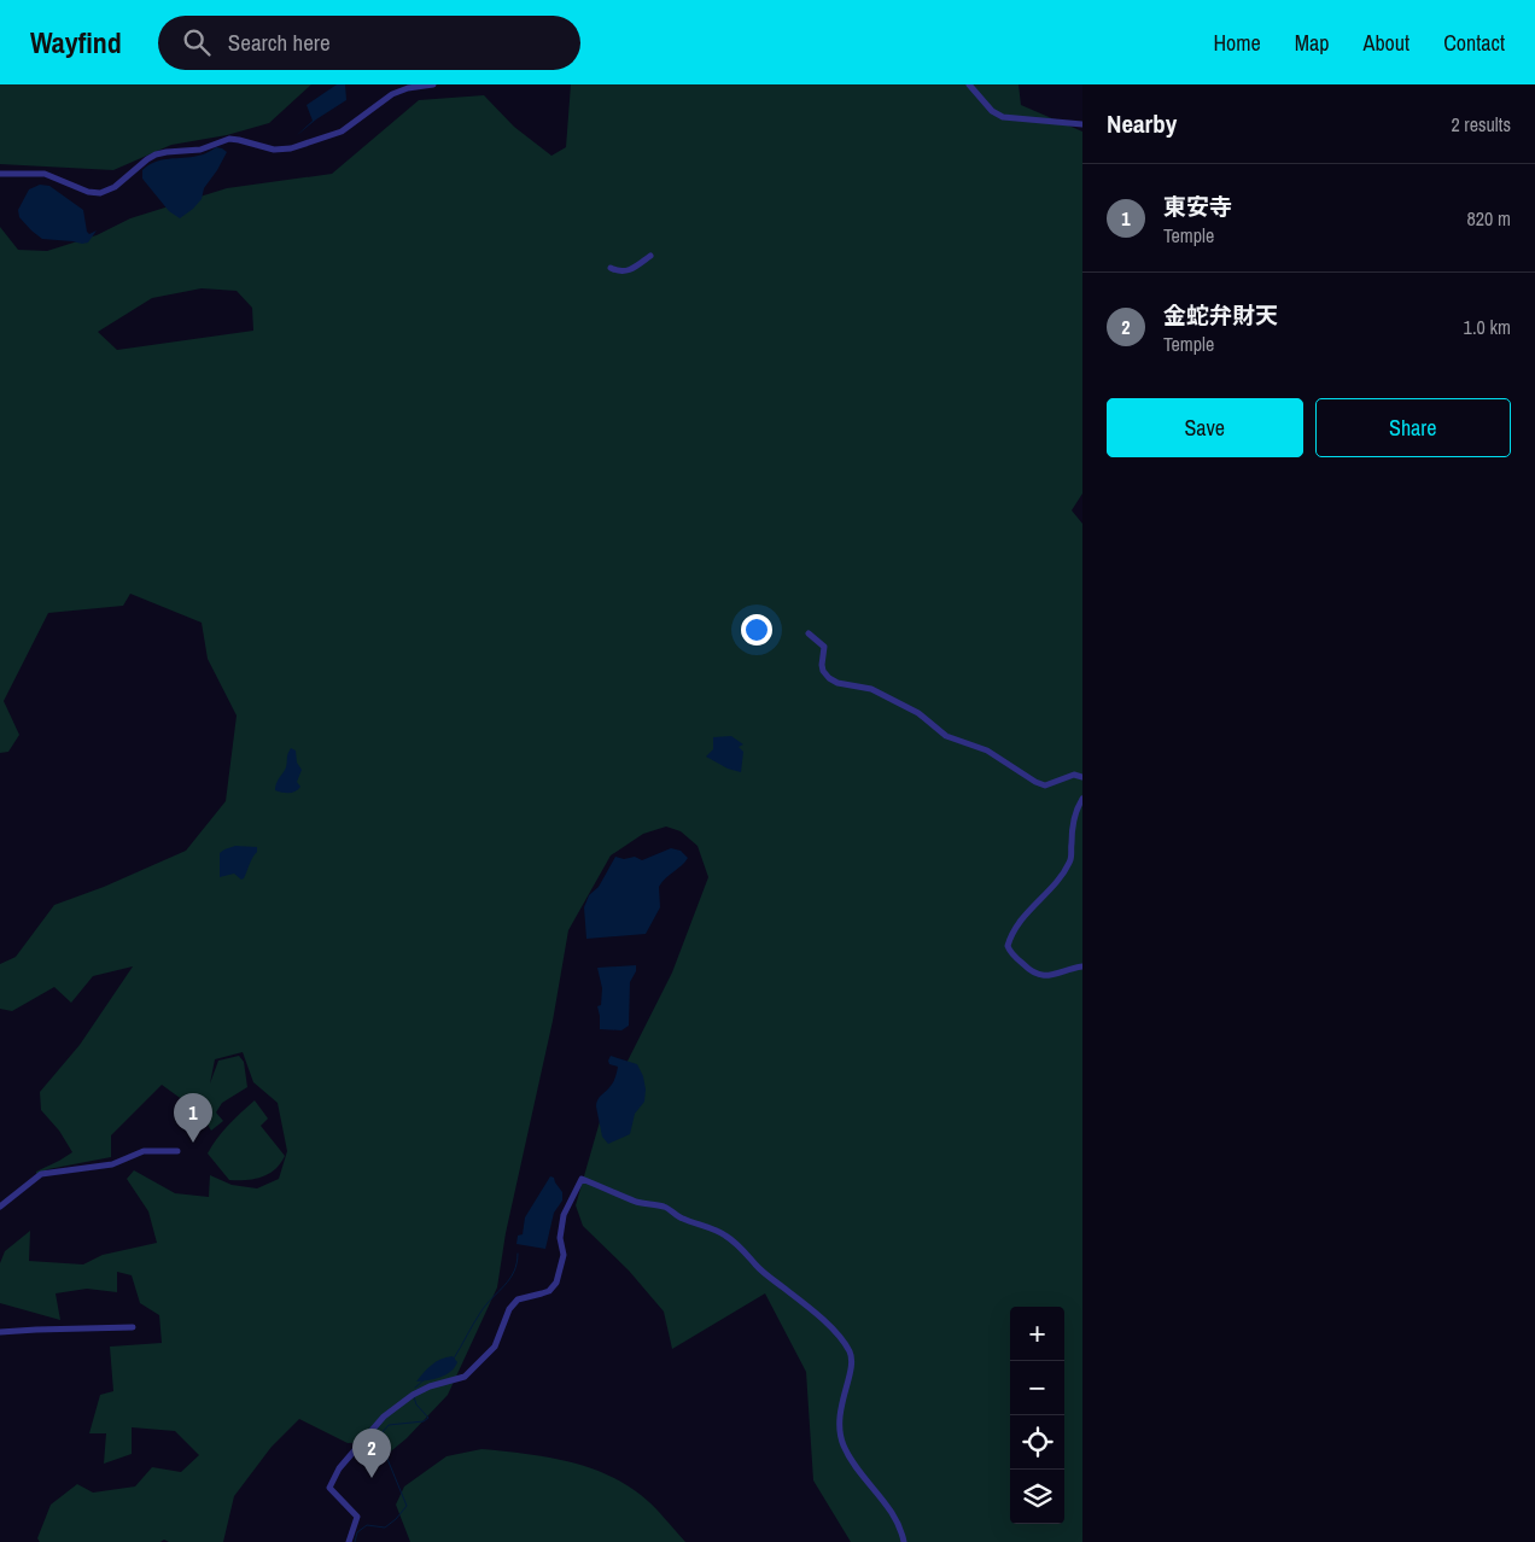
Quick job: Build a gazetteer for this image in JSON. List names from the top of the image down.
{
  "page": {
    "header": "Wayfind",
    "search": "Search here",
    "nav": [
      "Home",
      "Map",
      "About",
      "Contact"
    ],
    "heading": ["Nearby", "2 results"],
    "list": [
      {
        "mark": "1",
        "name": "東安寺",
        "note": "Temple",
        "value": "820 m"
      },
      {
        "mark": "2",
        "name": "金蛇弁財天",
        "note": "Temple",
        "value": "1.0 km"
      }
    ],
    "buttons": ["Save", "Share"],
    "pins": ["1", "2"],
    "map_buttons": ["+", "−"]
  }
}
